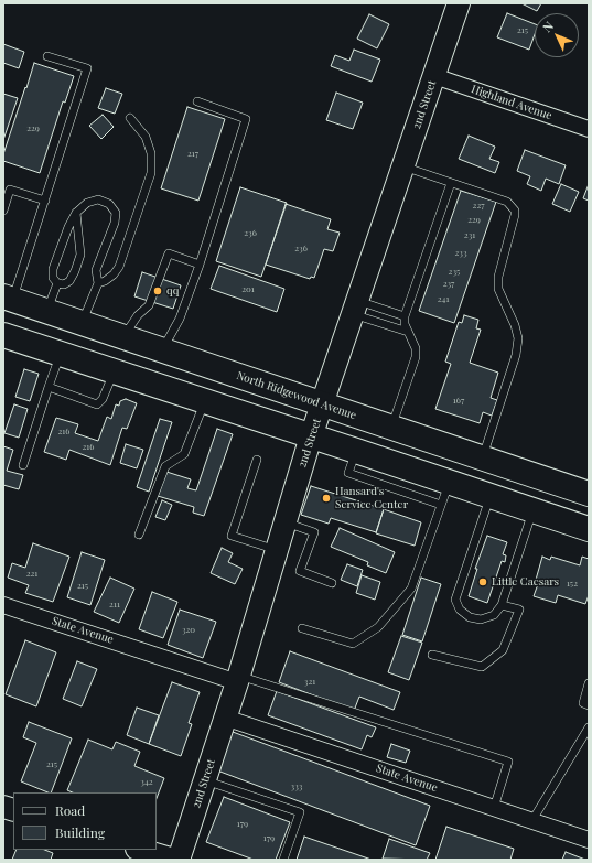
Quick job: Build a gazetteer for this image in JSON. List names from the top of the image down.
{
  "streets": {
    "main road": ["North Ridgewood Avenue"],
    "street": ["Highland Avenue", "2nd Street", "State Avenue"]
  },
  "crossings": [
    ["Highland Avenue", "2nd Street"],
    ["2nd Street", "North Ridgewood Avenue"],
    ["2nd Street", "State Avenue"]
  ],
  "places": ["qq", "Hansard's Service Center", "Little Caesars"],
  "house_numbers": [
    "215",
    "229",
    "217",
    "227",
    "229",
    "236",
    "231",
    "236",
    "233",
    "235",
    "237",
    "201",
    "241",
    "167",
    "216",
    "216",
    "221",
    "152",
    "215",
    "211",
    "320",
    "321",
    "215",
    "342",
    "333",
    "179",
    "179"
  ],
  "legend": ["Road", "Building"],
  "north": "top left"
}
